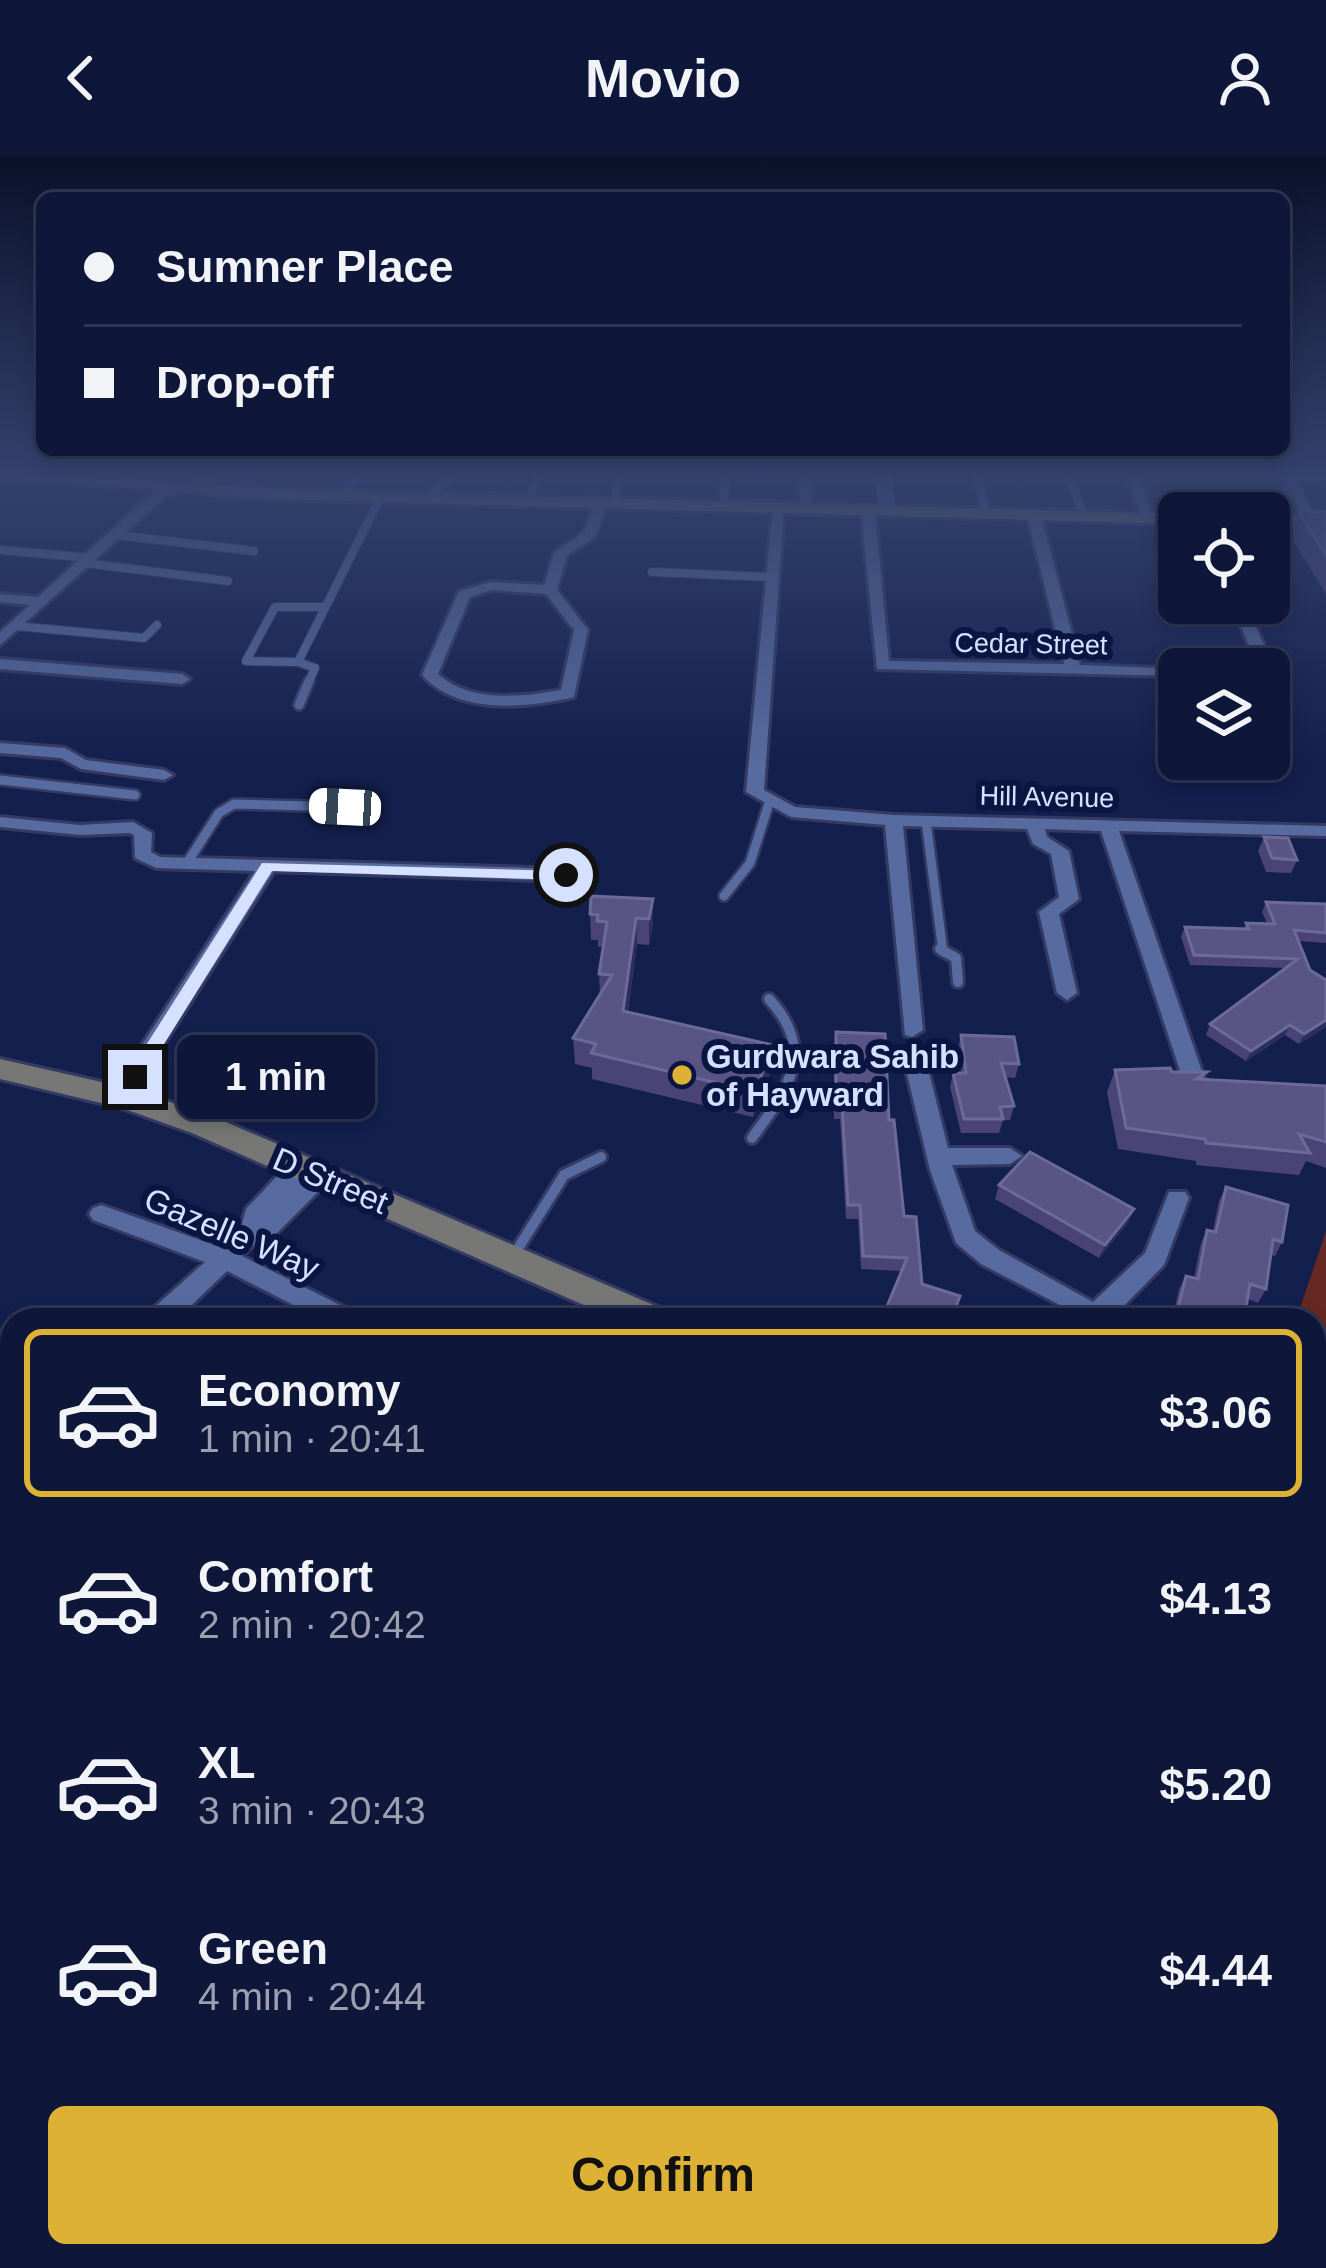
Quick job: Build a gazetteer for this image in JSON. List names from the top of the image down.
{
  "streets": {
    "street": [
      "Cedar Street",
      "Hill Avenue",
      "D Street",
      "Gazelle Way"
    ]
  },
  "places": ["Gurdwara Sahib of Hayward"],
  "page": {
    "header": "Movio",
    "banner": ["Sumner Place", "Drop-off"],
    "bubble": "1 min",
    "list": [
      {
        "name": "Economy",
        "note": "1 min · 20:41",
        "value": "$3.06"
      },
      {
        "name": "Comfort",
        "note": "2 min · 20:42",
        "value": "$4.13"
      },
      {
        "name": "XL",
        "note": "3 min · 20:43",
        "value": "$5.20"
      },
      {
        "name": "Green",
        "note": "4 min · 20:44",
        "value": "$4.44"
      }
    ],
    "buttons": "Confirm"
  }
}
